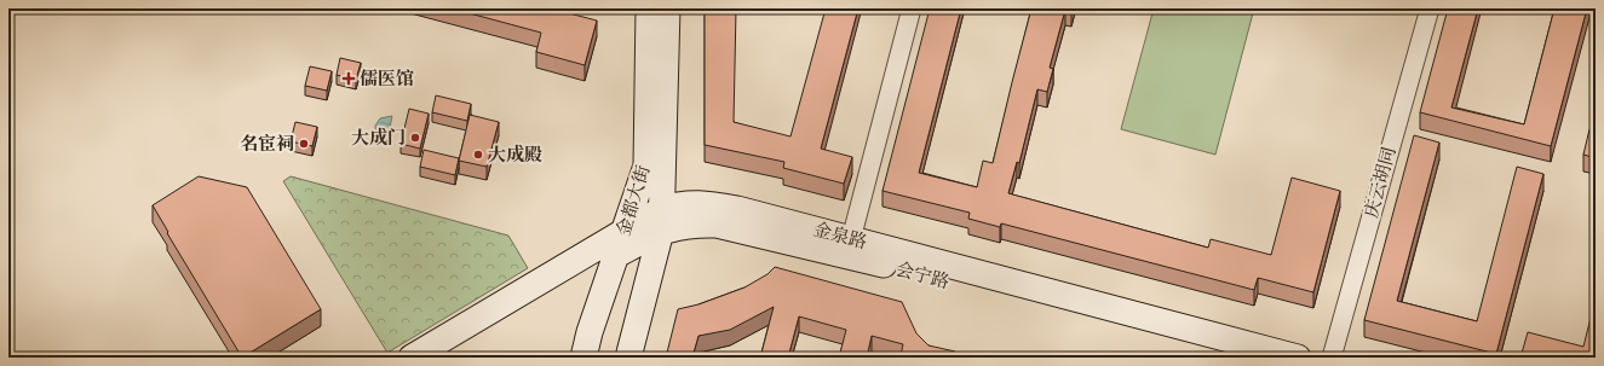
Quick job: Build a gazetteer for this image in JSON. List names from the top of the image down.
{
  "streets": {
    "main road": ["金都大街", "金泉路", "会宁路"],
    "street": ["庆云胡同"]
  },
  "crossings": [
    ["金都大街", "金泉路"],
    ["金都大街", "会宁路"],
    ["金泉路", "会宁路"]
  ],
  "places": {
    "health": ["儒医馆"],
    "other": ["大成门", "名宦祠", "大成殿"]
  }
}
